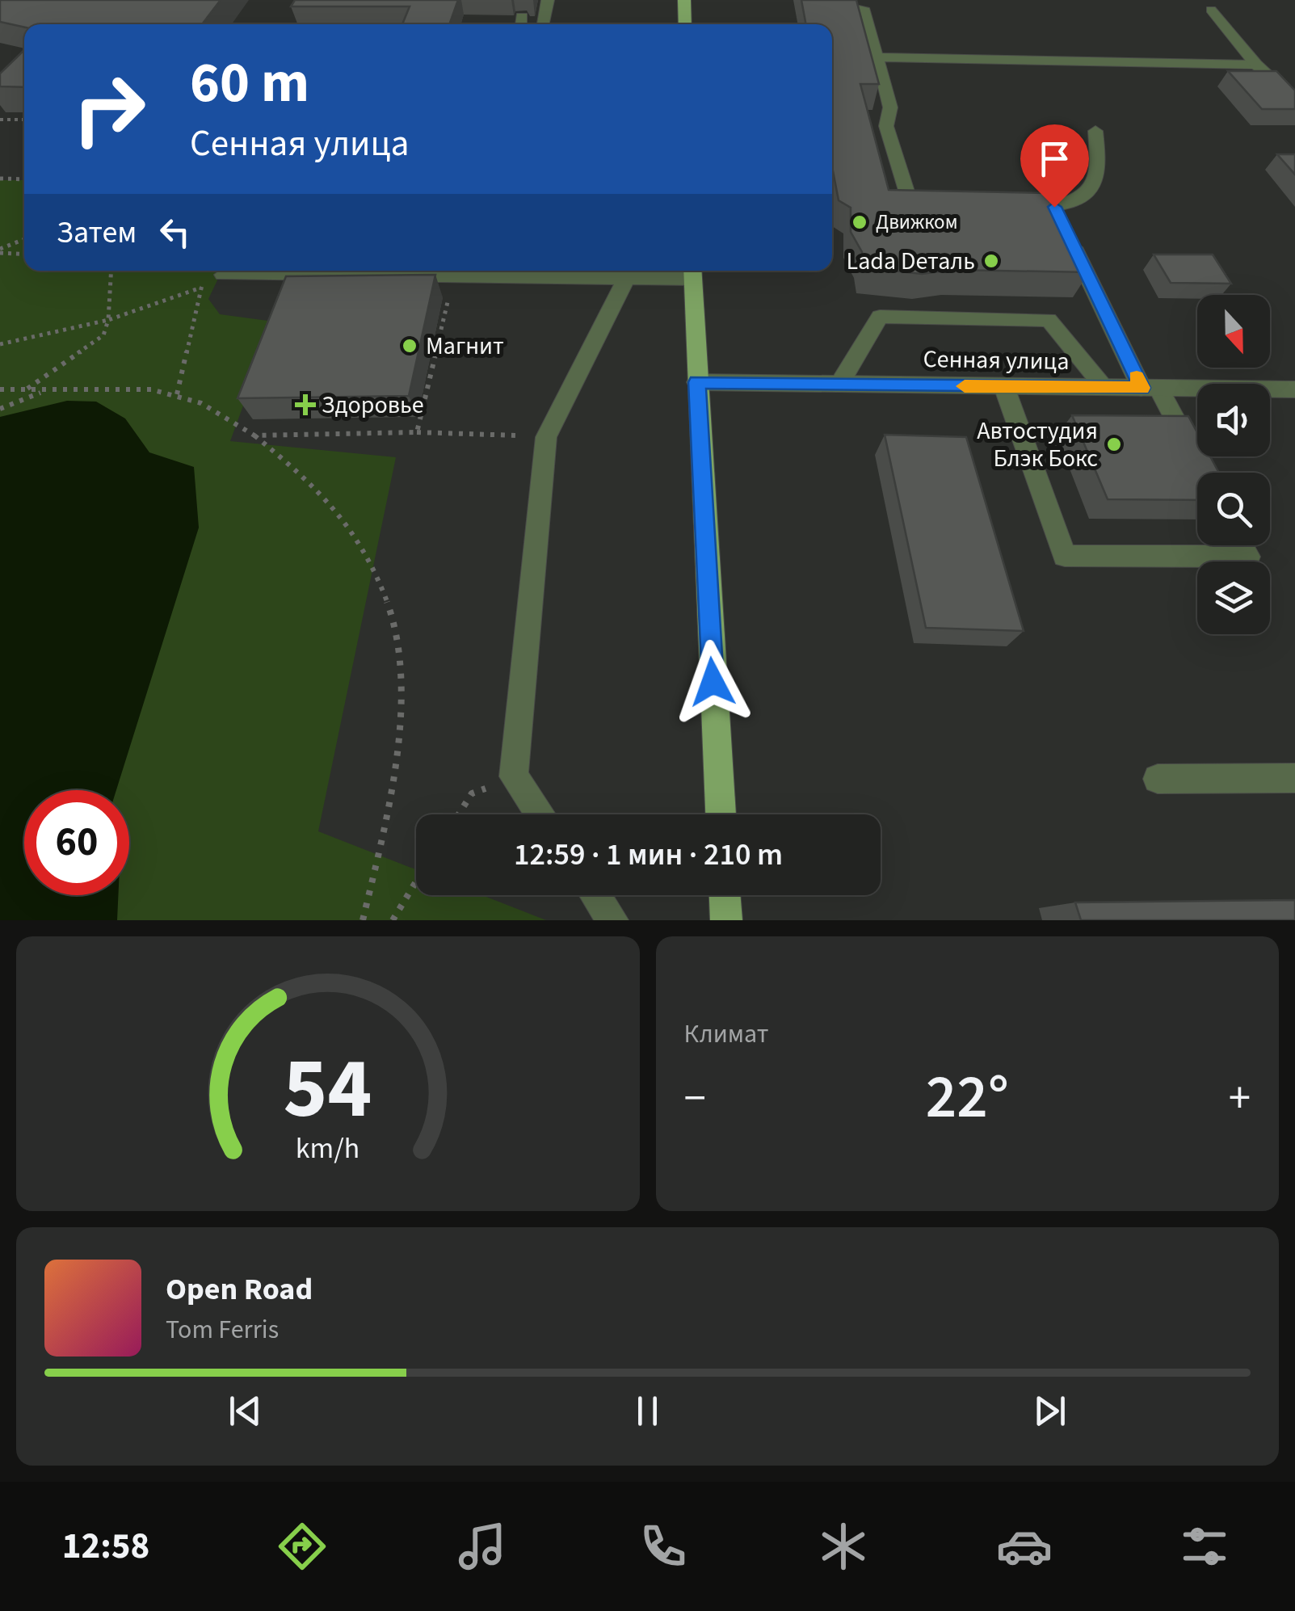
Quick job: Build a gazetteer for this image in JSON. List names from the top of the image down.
{
  "streets": {
    "street": ["Сенная улица"]
  },
  "places": {
    "other": [
      "Движком",
      "Lada Dеталь",
      "Магнит",
      "Автостудия Блэк Бокс"
    ],
    "health": ["Здоровье"]
  },
  "north": "bottom",
  "page": {
    "turn": ["60 m", "Сенная улица"],
    "then": "Затем",
    "limit": "60",
    "trip": "12:59 · 1 мин · 210 m",
    "tile": "Климат",
    "heat": ["−", "22°", "+"],
    "song": ["Open Road", "Tom Ferris"],
    "tabs": "12:58",
    "gauge": ["54", "km/h"]
  }
}
